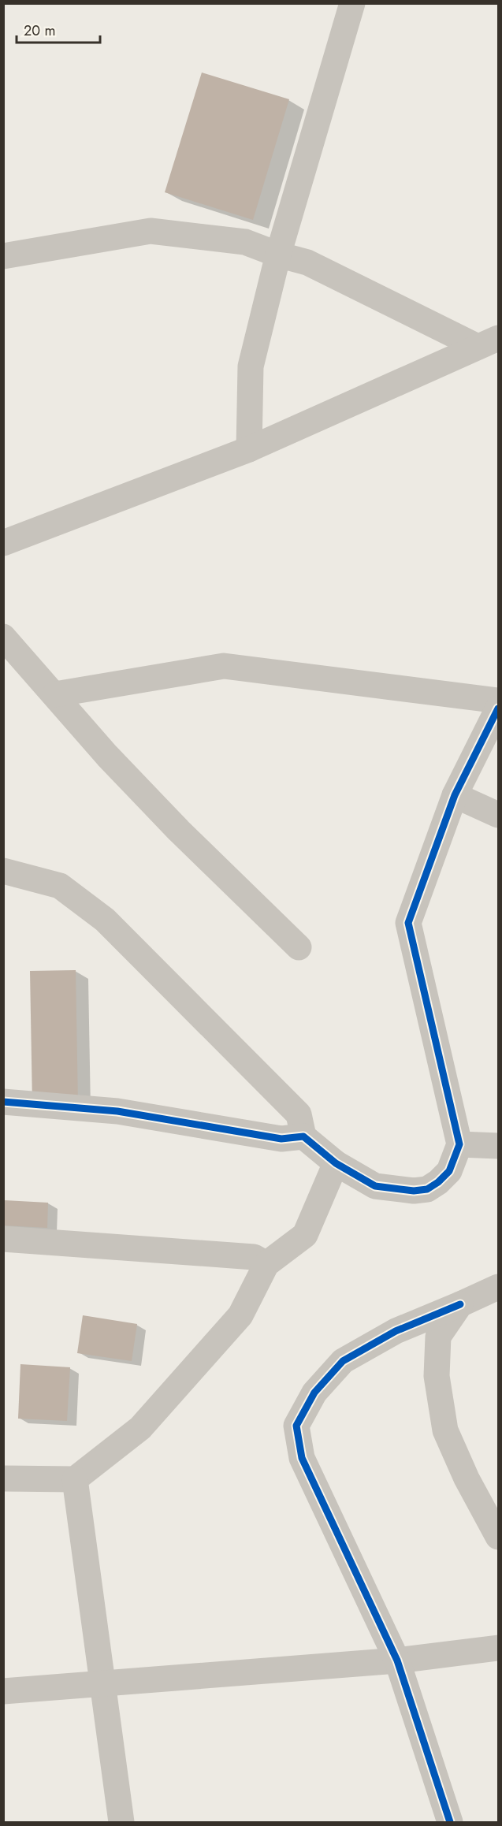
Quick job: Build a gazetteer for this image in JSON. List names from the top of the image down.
{
  "scale_bar": "20 m"
}
